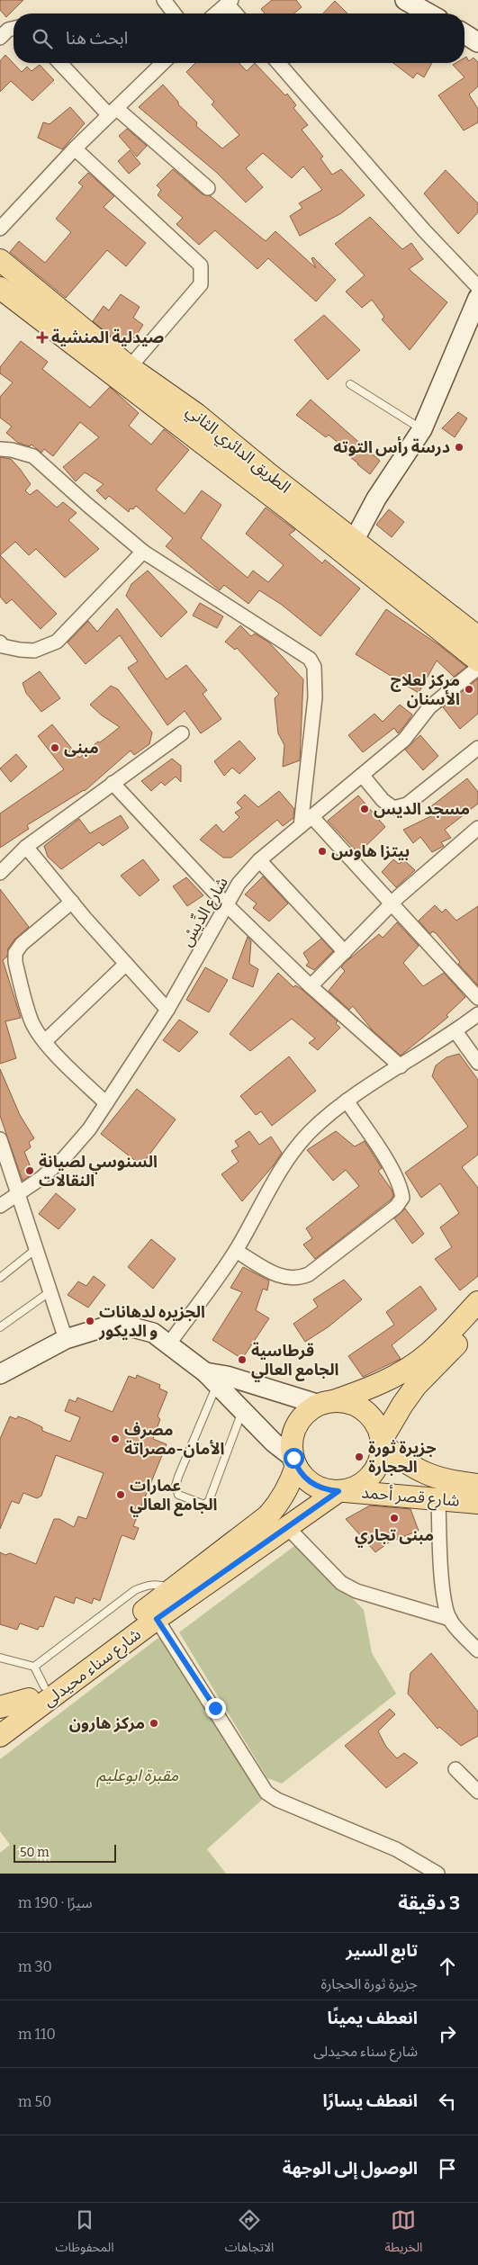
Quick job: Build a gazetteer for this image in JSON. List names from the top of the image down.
{
  "streets": {
    "main road": ["الطريق الدائري الثاني", "شارع قصر أحمد", "شارع سناء محيدلى"],
    "street": ["شارع الدِّيسْ"]
  },
  "crossings": [
    ["شارع قصر أحمد", "شارع سناء محيدلى"]
  ],
  "parks": ["مقبرة ابوعليم"],
  "places": {
    "health": ["صيدلية المنشية"],
    "other": [
      "درسة رأس التوته",
      "مركز لعلاج الأسنان",
      "مبنى",
      "مسجد الديس",
      "بيتزا هاوس",
      "السنوسي لصيانة النقالات",
      "الجزيره لدهانات و الديكور",
      "قرطاسية الجامع العالي",
      "مصرف الأمان-مصراتة",
      "جزيرة ثورة الحجارة",
      "عمارات الجامع العالي",
      "مبنى تجاري",
      "مركز هارون"
    ]
  },
  "scale_bar": "50 m",
  "page": {
    "search": "ابحث هنا",
    "scale": "50 m",
    "heading": ["3 دقيقة", "سيرًا · 190 m"],
    "list": [
      ["تابع السير", "جزيرة ثورة الحجارة", "30 m"],
      ["انعطف يمينًا", "شارع سناء محيدلى", "110 m"],
      ["انعطف يسارًا", "50 m"],
      "الوصول إلى الوجهة"
    ],
    "nav": ["الخريطة", "الاتجاهات", "المحفوظات"]
  }
}
